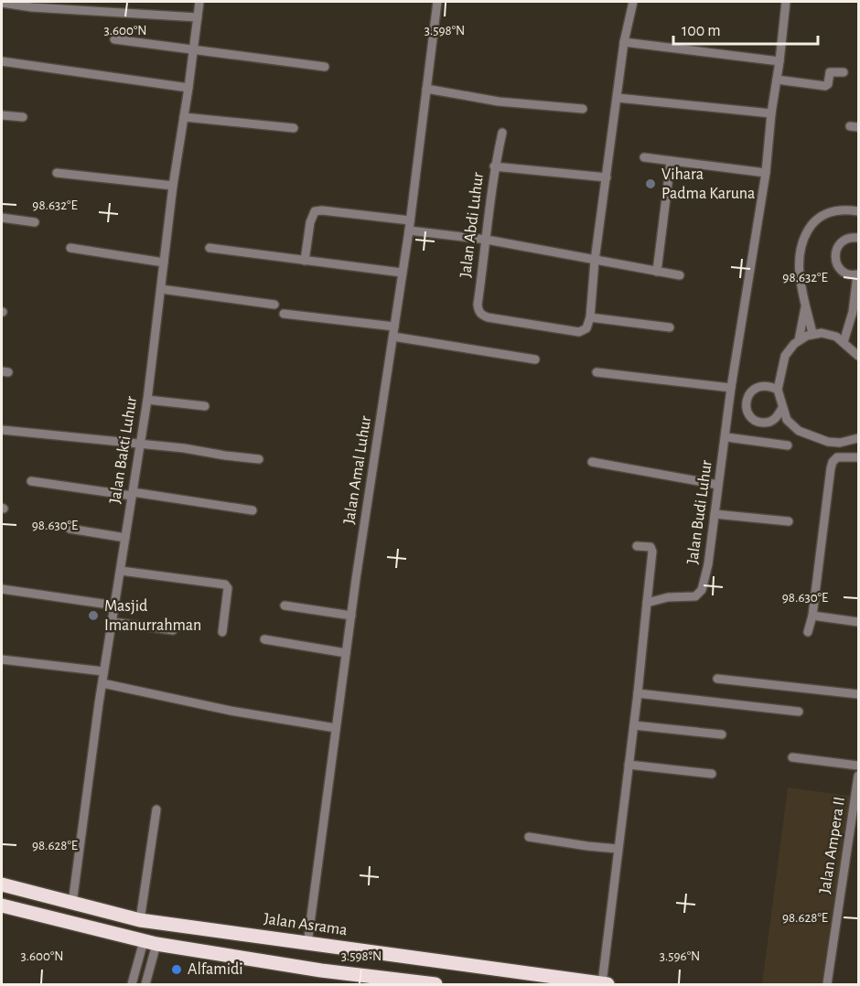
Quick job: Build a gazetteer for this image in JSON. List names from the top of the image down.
{
  "streets": {
    "highway": ["Jalan Asrama"],
    "street": [
      "Jalan Abdi Luhur",
      "Jalan Bakti Luhur",
      "Jalan Amal Luhur",
      "Jalan Budi Luhur",
      "Jalan Ampera II"
    ]
  },
  "crossings": [
    ["Jalan Bakti Luhur", "Jalan Asrama"],
    ["Jalan Amal Luhur", "Jalan Asrama"]
  ],
  "places": ["Vihara Padma Karuna", "Masjid Imanurrahman", "Alfamidi"],
  "scale_bar": "100 m",
  "coordinates": [
    "3.600°N",
    "3.598°N",
    "98.632°E",
    "98.630°E",
    "98.628°E",
    "3.596°N"
  ]
}
